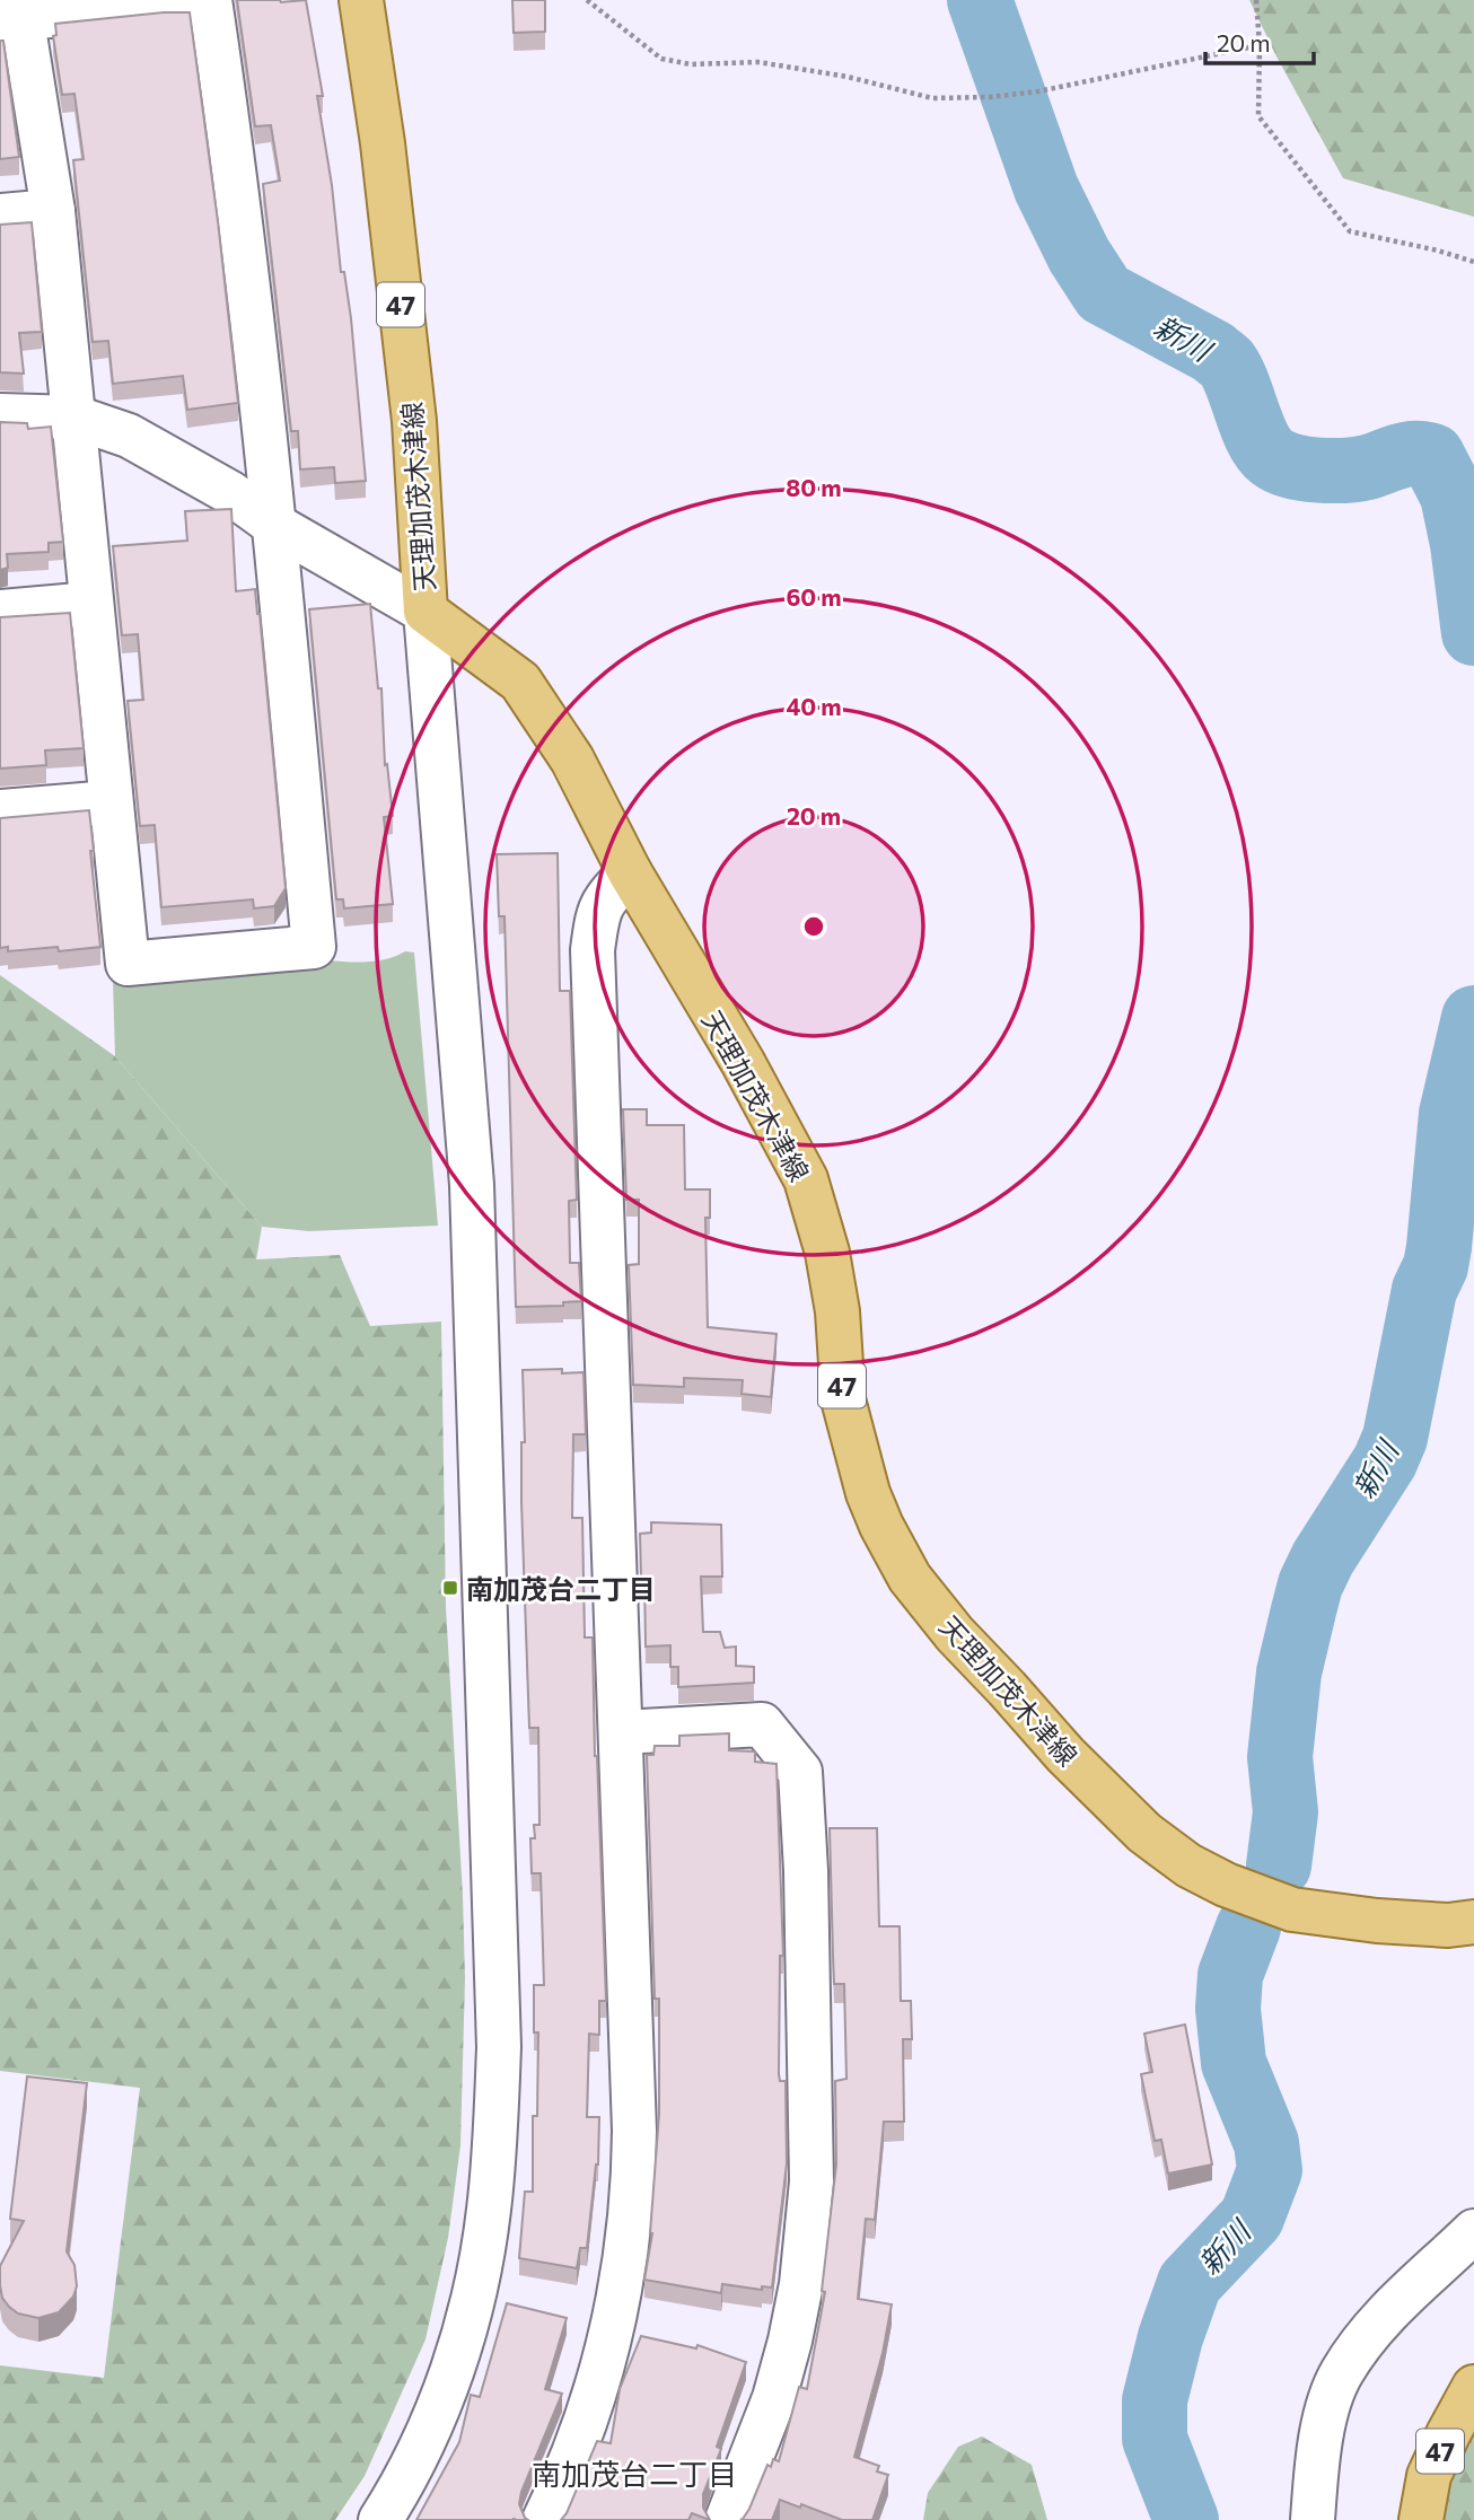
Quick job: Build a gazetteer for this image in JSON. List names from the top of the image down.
{
  "streets": {
    "main road": ["47", "天理加茂木津線"]
  },
  "districts": ["南加茂台二丁目"],
  "water": ["新川"],
  "places": {
    "transit": ["南加茂台二丁目"]
  },
  "scale_bar": "20 m",
  "rings": [
    "80 m",
    "60 m",
    "40 m",
    "20 m"
  ]
}
